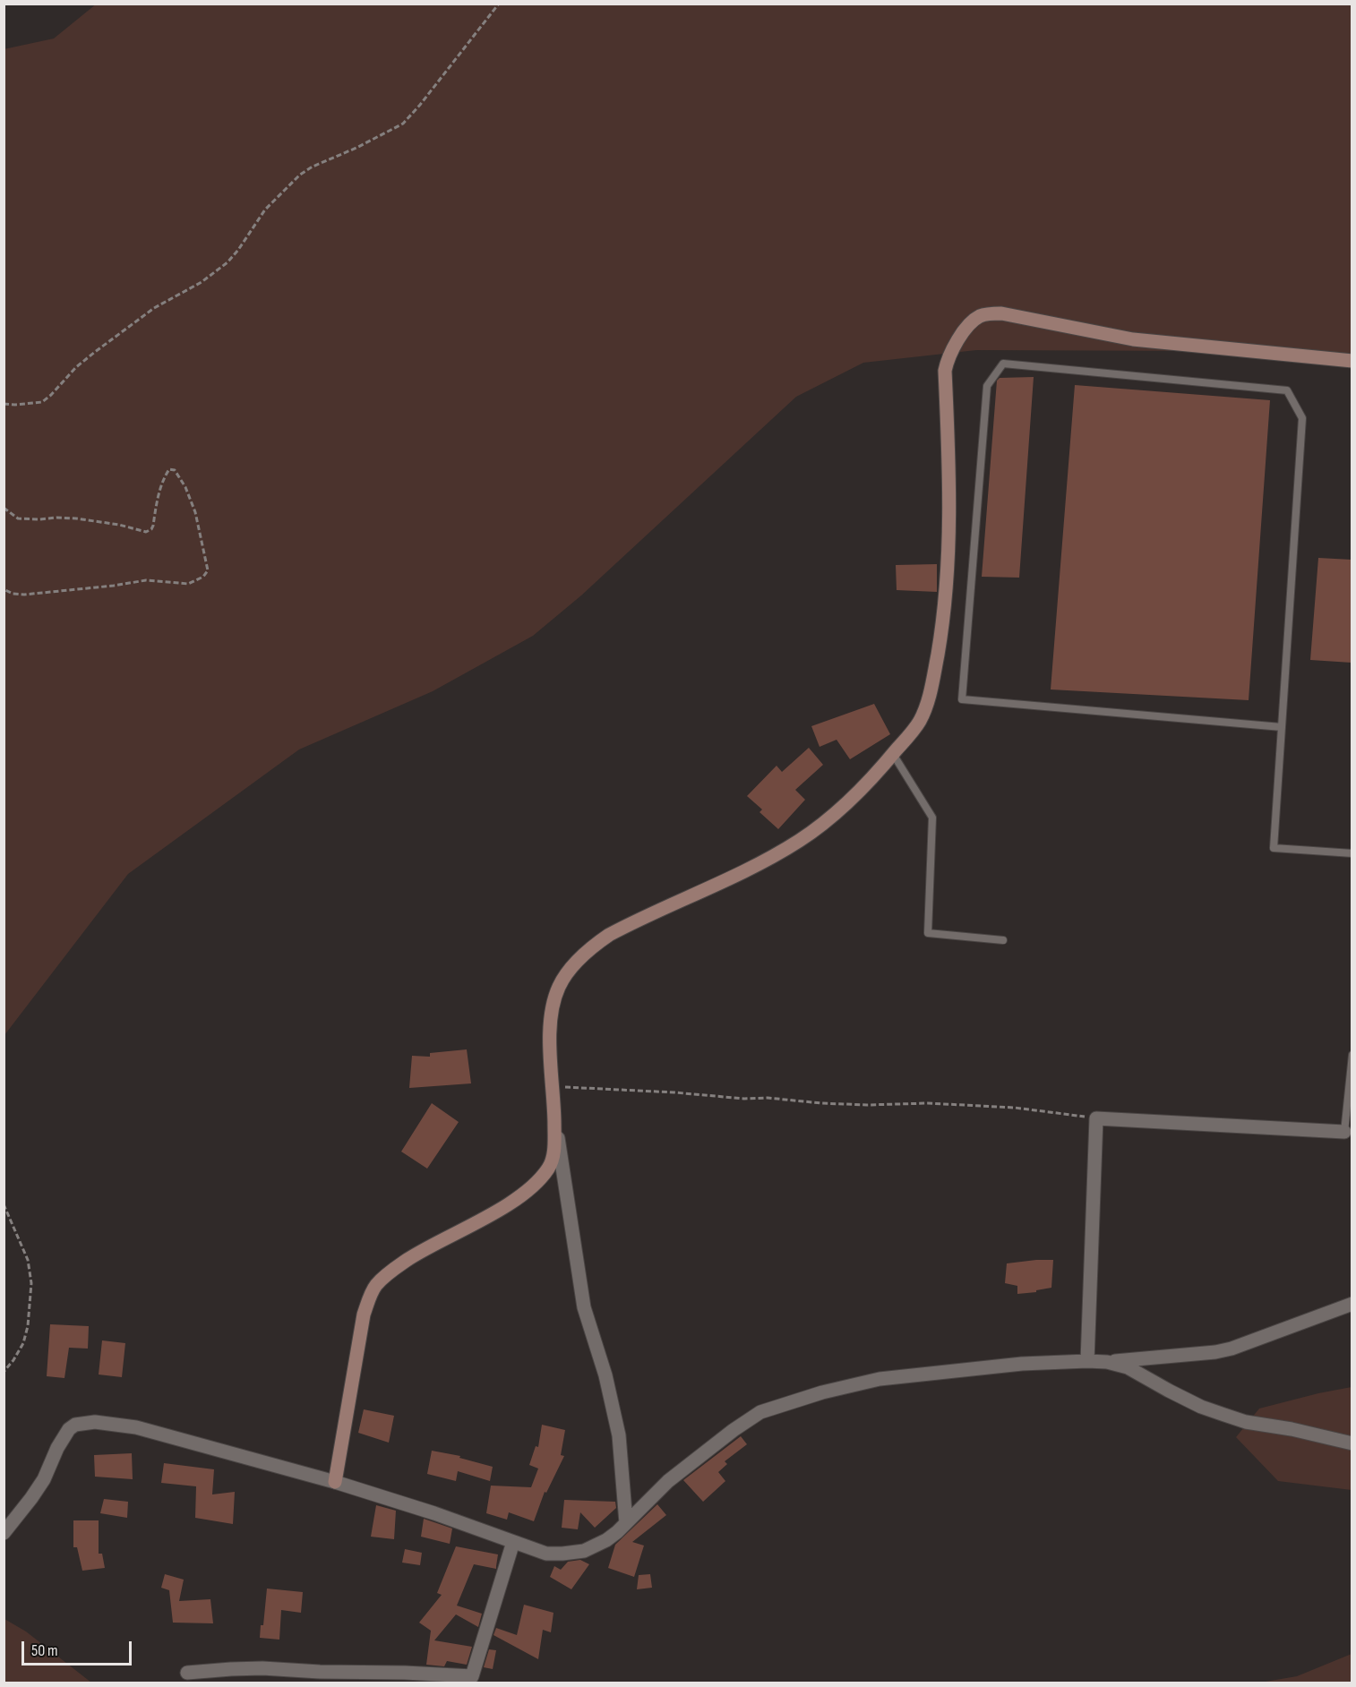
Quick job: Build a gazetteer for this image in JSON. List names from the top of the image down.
{
  "scale_bar": "50 m"
}
